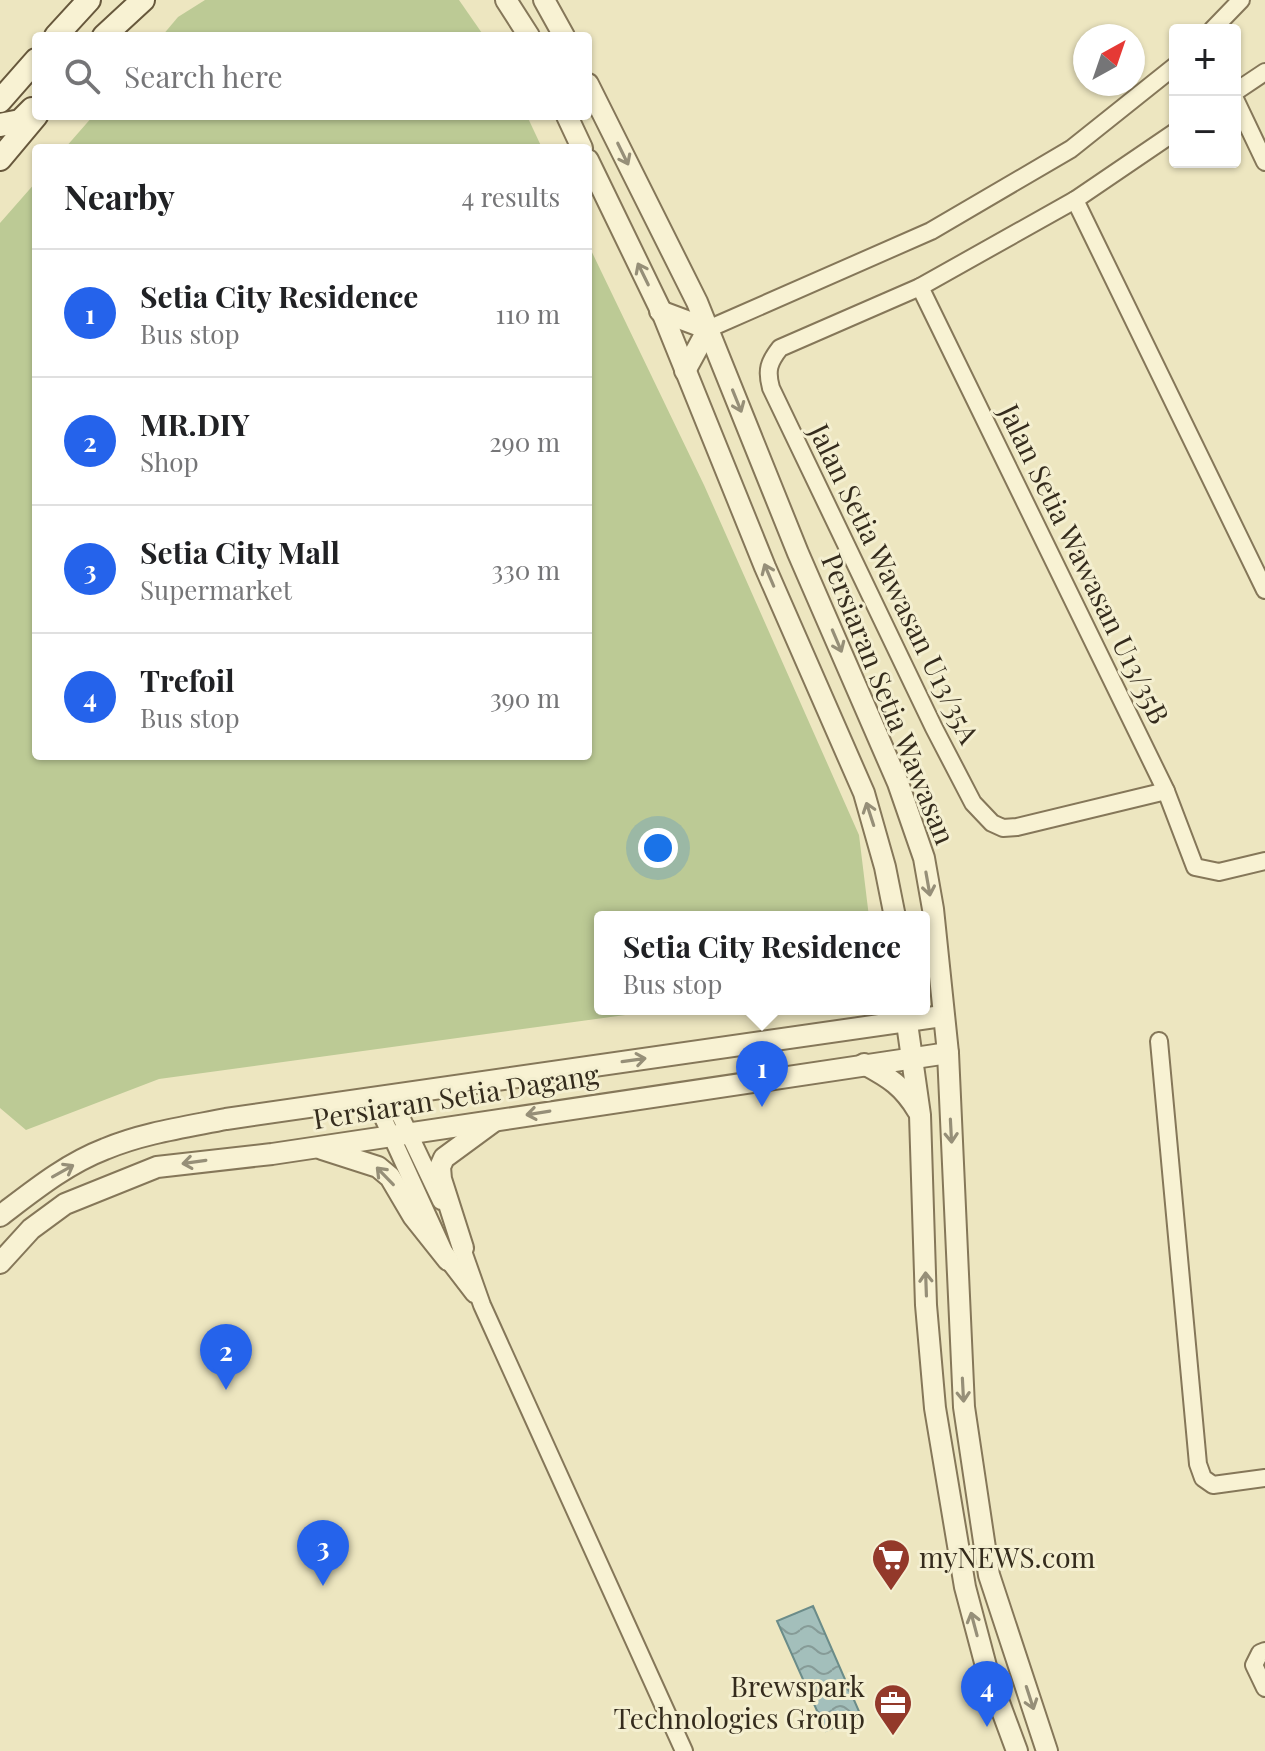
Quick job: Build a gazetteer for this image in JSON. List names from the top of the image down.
{
  "streets": {
    "street": [
      "Jalan Setia Wawasan U13/35B",
      "Jalan Setia Wawasan U13/35A",
      "Persiaran Setia Wawasan",
      "Persiaran Setia Dagang"
    ]
  },
  "crossings": [
    ["Jalan Setia Wawasan U13/35B", "Jalan Setia Wawasan U13/35A"],
    ["Persiaran Setia Wawasan", "Persiaran Setia Dagang"]
  ],
  "places": {
    "supermarket": ["myNEWS.com"],
    "office": ["Brewspark Technologies Group"]
  },
  "north": "top right",
  "page": {
    "map_buttons": ["+", "−"],
    "search": "Search here",
    "heading": ["Nearby", "4 results"],
    "list": [
      {
        "mark": "1",
        "name": "Setia City Residence",
        "note": "Bus stop",
        "value": "110 m"
      },
      {
        "mark": "2",
        "name": "MR.DIY",
        "note": "Shop",
        "value": "290 m"
      },
      {
        "mark": "3",
        "name": "Setia City Mall",
        "note": "Supermarket",
        "value": "330 m"
      },
      {
        "mark": "4",
        "name": "Trefoil",
        "note": "Bus stop",
        "value": "390 m"
      }
    ],
    "popup": ["Setia City Residence", "Bus stop"],
    "pins": [
      "1",
      "2",
      "3",
      "4"
    ]
  }
}
